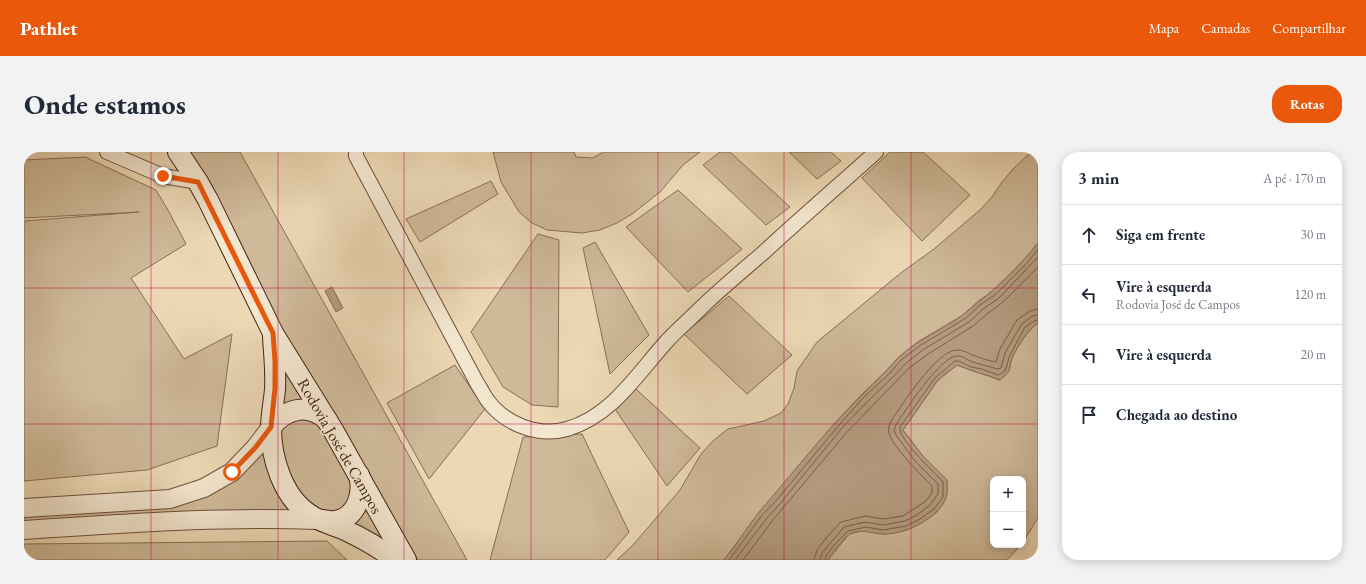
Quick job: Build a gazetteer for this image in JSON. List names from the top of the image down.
{
  "streets": {
    "main road": ["Rodovia José de Campos"]
  },
  "page": {
    "header": "Pathlet",
    "nav": ["Mapa", "Camadas", "Compartilhar"],
    "buttons": "Rotas",
    "title": "Onde estamos",
    "heading": ["3 min", "A pé · 170 m"],
    "list": [
      ["Siga em frente", "30 m"],
      ["Vire à esquerda", "Rodovia José de Campos", "120 m"],
      ["Vire à esquerda", "20 m"],
      "Chegada ao destino"
    ],
    "map_buttons": ["+", "−"]
  }
}
